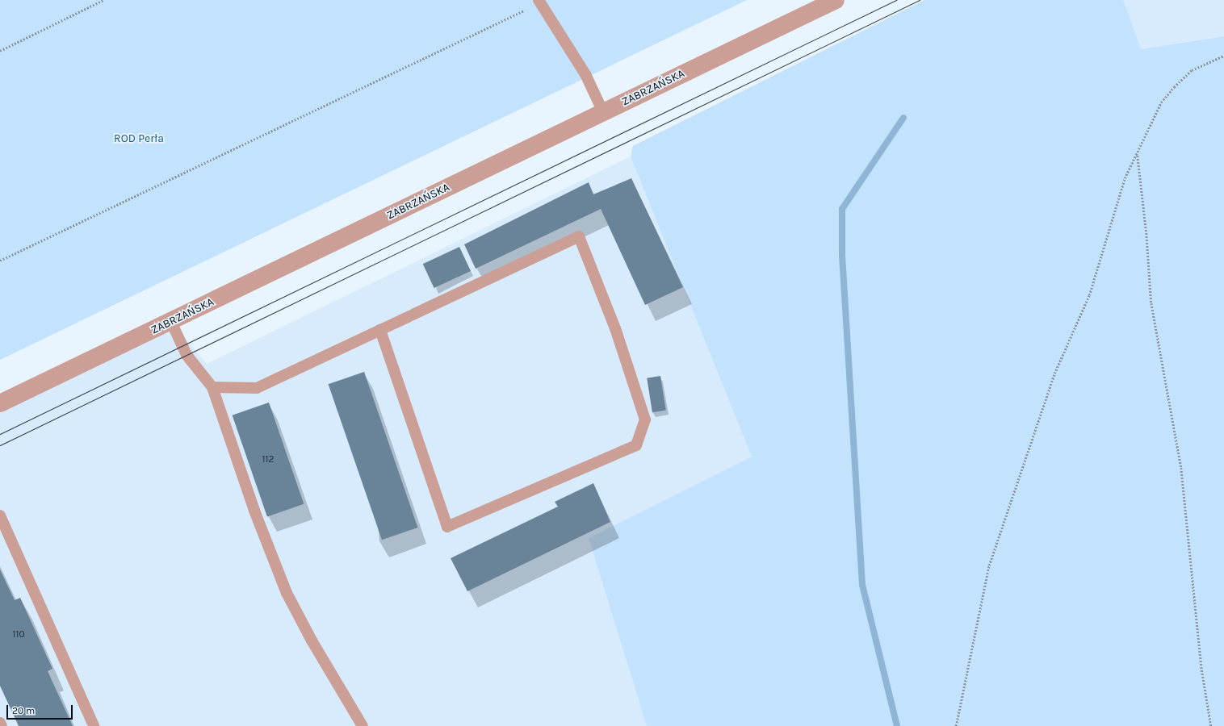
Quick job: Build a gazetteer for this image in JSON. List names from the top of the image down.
{
  "streets": {
    "street": ["ZABRZAŃSKA"]
  },
  "parks": ["ROD Perła"],
  "house_numbers": ["112", "110"],
  "scale_bar": "20 m"
}
